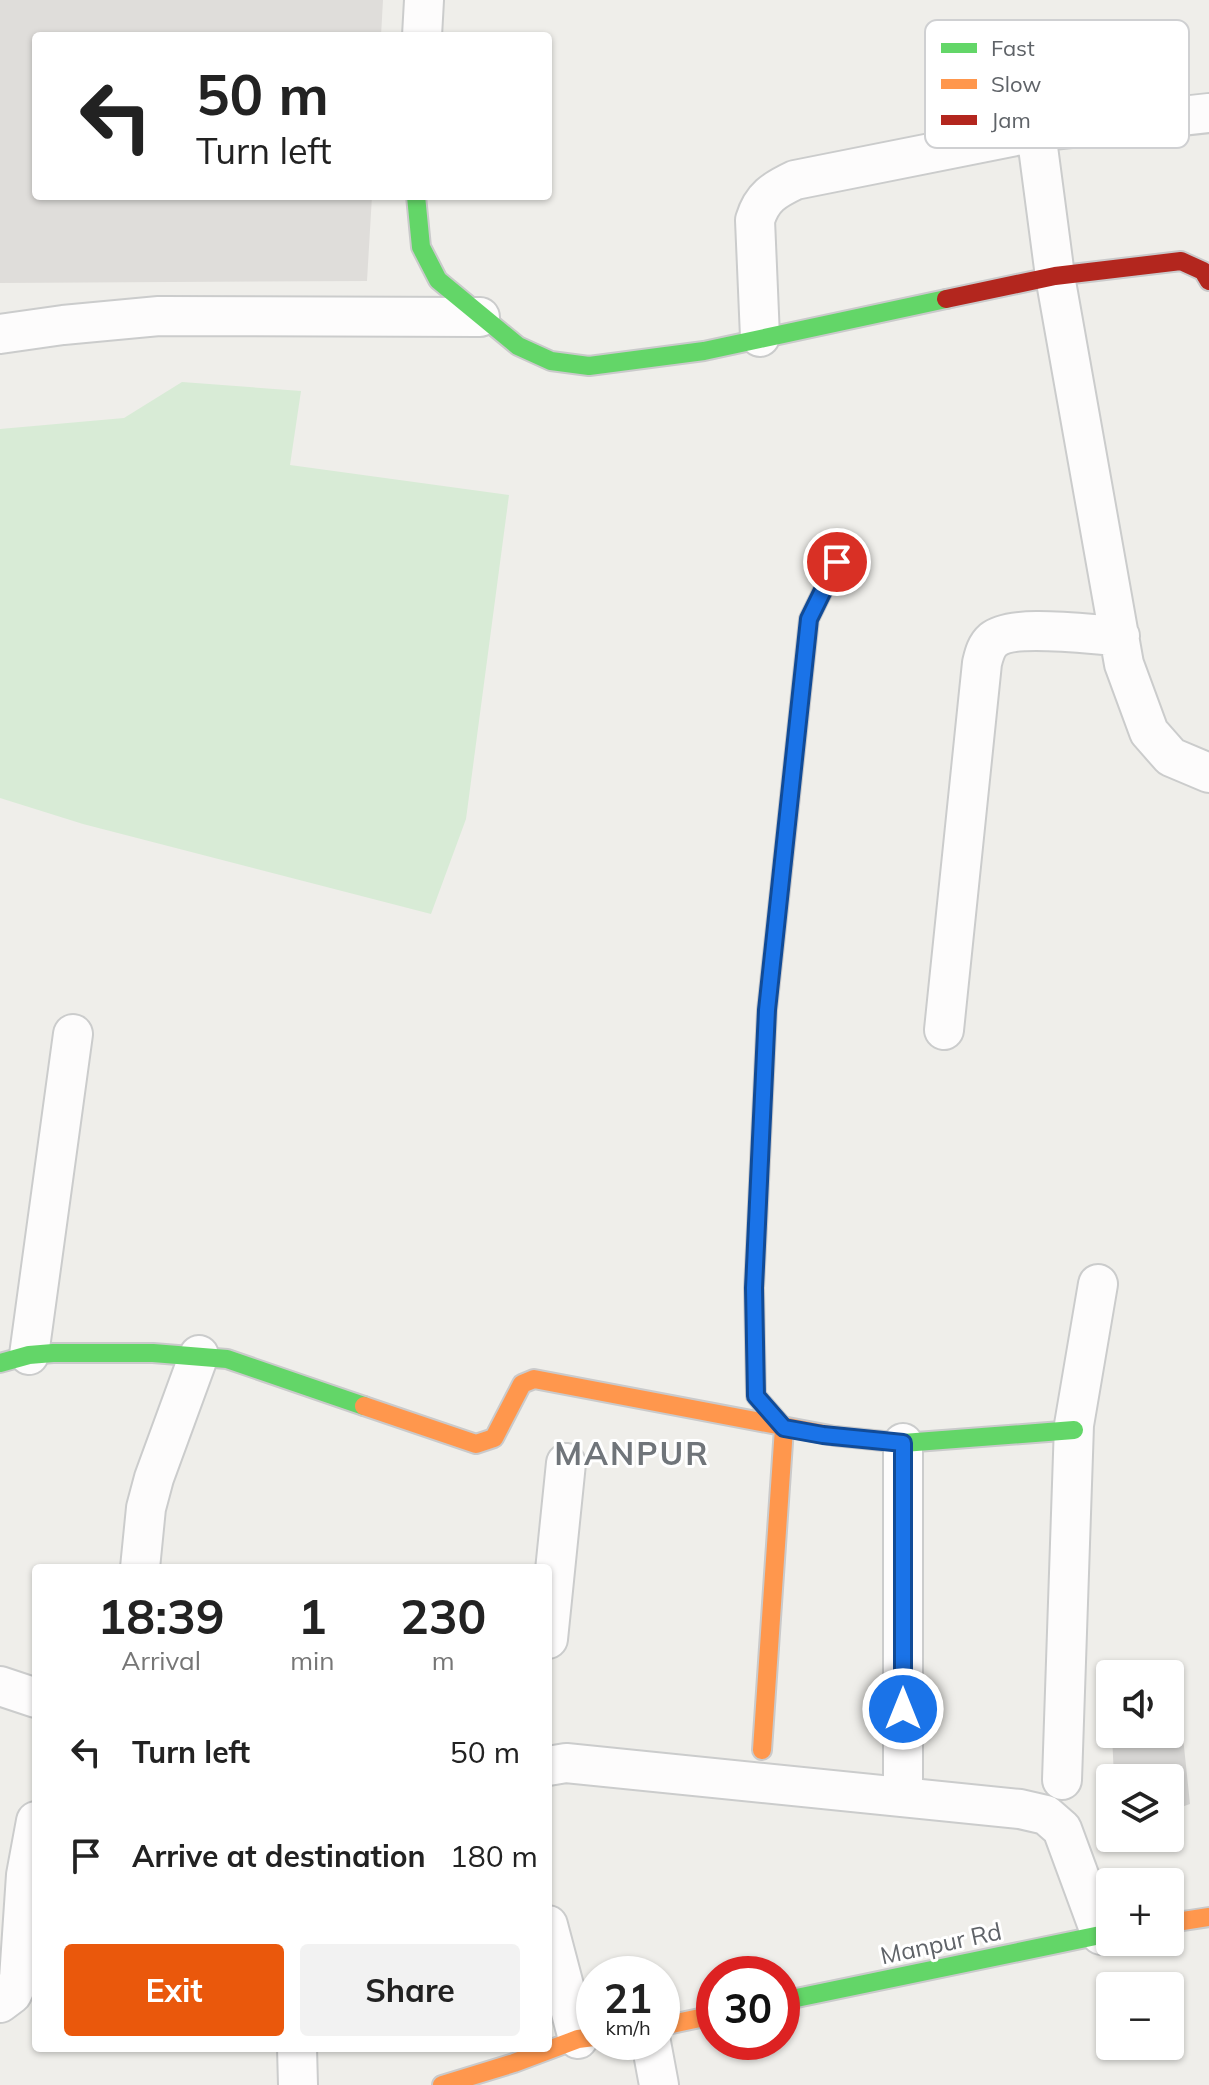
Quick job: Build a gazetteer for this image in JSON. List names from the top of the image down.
{
  "streets": {
    "street": ["Manpur Rd"]
  },
  "districts": ["MANPUR"],
  "legend": ["Fast", "Slow", "Jam"],
  "page": {
    "turn": ["50 m", "Turn left"],
    "eta": [
      "18:39",
      "Arrival",
      "1",
      "min",
      "230",
      "m"
    ],
    "map_buttons": ["+", "−"],
    "list": [
      {
        "name": "Turn left",
        "value": "50 m"
      },
      {
        "name": "Arrive at destination",
        "value": "180 m"
      }
    ],
    "buttons": ["Exit", "Share"],
    "speed": "21 km/h",
    "limit": "30"
  }
}
